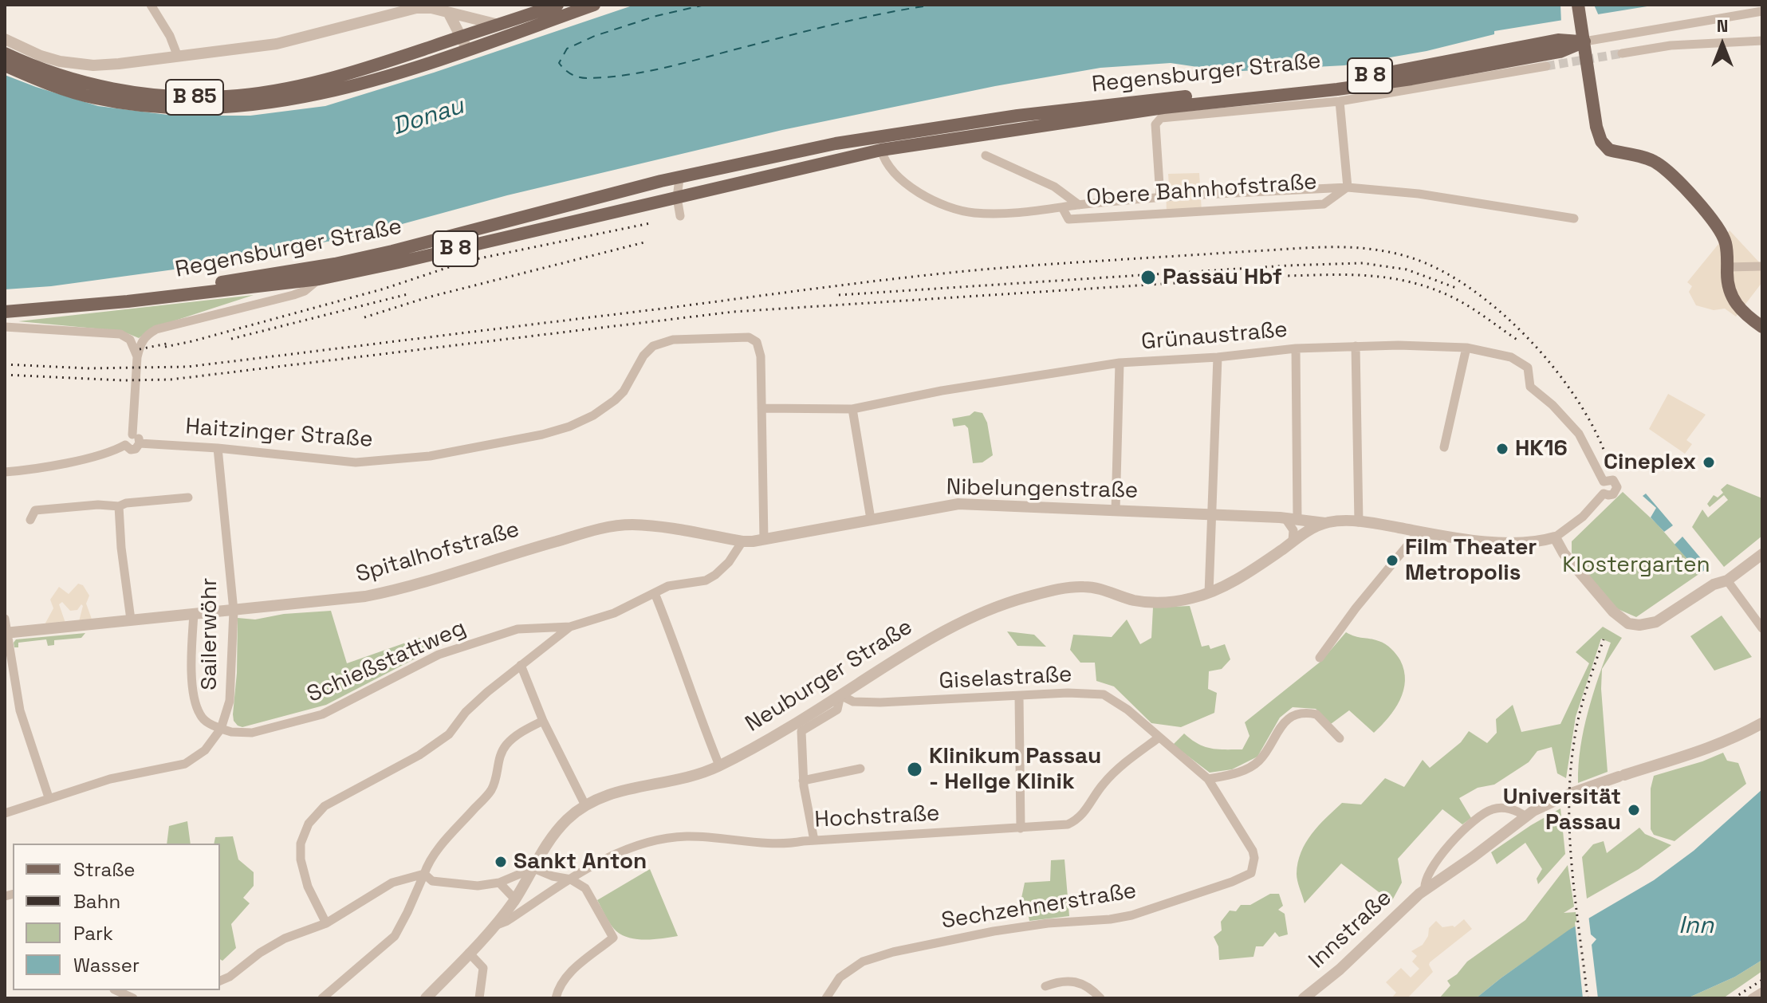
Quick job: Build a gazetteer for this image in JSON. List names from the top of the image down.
{
  "streets": {
    "main road": ["Regensburger Straße", "B 8", "B 85"],
    "street": [
      "Obere Bahnhofstraße",
      "Grünaustraße",
      "Haitzinger Straße",
      "Nibelungenstraße",
      "Spitalhofstraße",
      "Sailerwöhr",
      "Schießstattweg",
      "Neuburger Straße",
      "Giselastraße",
      "Hochstraße",
      "Sechzehnerstraße",
      "Innstraße"
    ]
  },
  "crossings": [
    ["Regensburger Straße", "B 8"],
    ["Grünaustraße", "Haitzinger Straße"],
    ["Haitzinger Straße", "Sailerwöhr"],
    ["Nibelungenstraße", "Spitalhofstraße"],
    ["Nibelungenstraße", "Neuburger Straße"],
    ["Spitalhofstraße", "Sailerwöhr"],
    ["Spitalhofstraße", "Schießstattweg"],
    ["Sailerwöhr", "Schießstattweg"],
    ["Neuburger Straße", "Giselastraße"],
    ["Neuburger Straße", "Hochstraße"],
    ["Giselastraße", "Hochstraße"],
    ["Giselastraße", "Sechzehnerstraße"],
    ["Hochstraße", "Sechzehnerstraße"]
  ],
  "water": ["Donau", "Inn"],
  "parks": ["Klostergarten"],
  "places": [
    "Passau Hbf",
    "HK16",
    "Cineplex",
    "Film Theater Metropolis",
    "Klinikum Passau - Hellge Klinik",
    "Universität Passau",
    "Sankt Anton"
  ],
  "legend": [
    "Straße",
    "Bahn",
    "Park",
    "Wasser"
  ],
  "north": "top"
}
